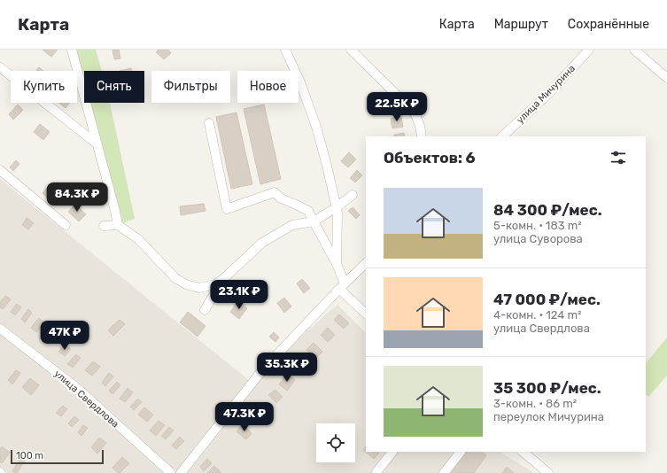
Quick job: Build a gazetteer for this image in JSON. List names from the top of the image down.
{
  "streets": {
    "street": ["улица Мичурина", "улица Свердлова"]
  },
  "scale_bar": "100 m",
  "page": {
    "header": "Карта",
    "nav": ["Карта", "Маршрут", "Сохранённые"],
    "chip": [
      "Купить",
      "Снять",
      "Фильтры",
      "Новое"
    ],
    "price": [
      "22.5K ₽",
      "84.3K ₽",
      "23.1K ₽",
      "47K ₽",
      "35.3K ₽",
      "47.3K ₽"
    ],
    "heading": "Объектов: 6",
    "list": [
      {
        "name": "84 300 ₽/мес.",
        "note": "5-комн. · 183 m² · улица Суворова"
      },
      {
        "name": "47 000 ₽/мес.",
        "note": "4-комн. · 124 m² · улица Свердлова"
      },
      {
        "name": "35 300 ₽/мес.",
        "note": "3-комн. · 86 m² · переулок Мичурина"
      }
    ],
    "scale": "100 m"
  }
}
